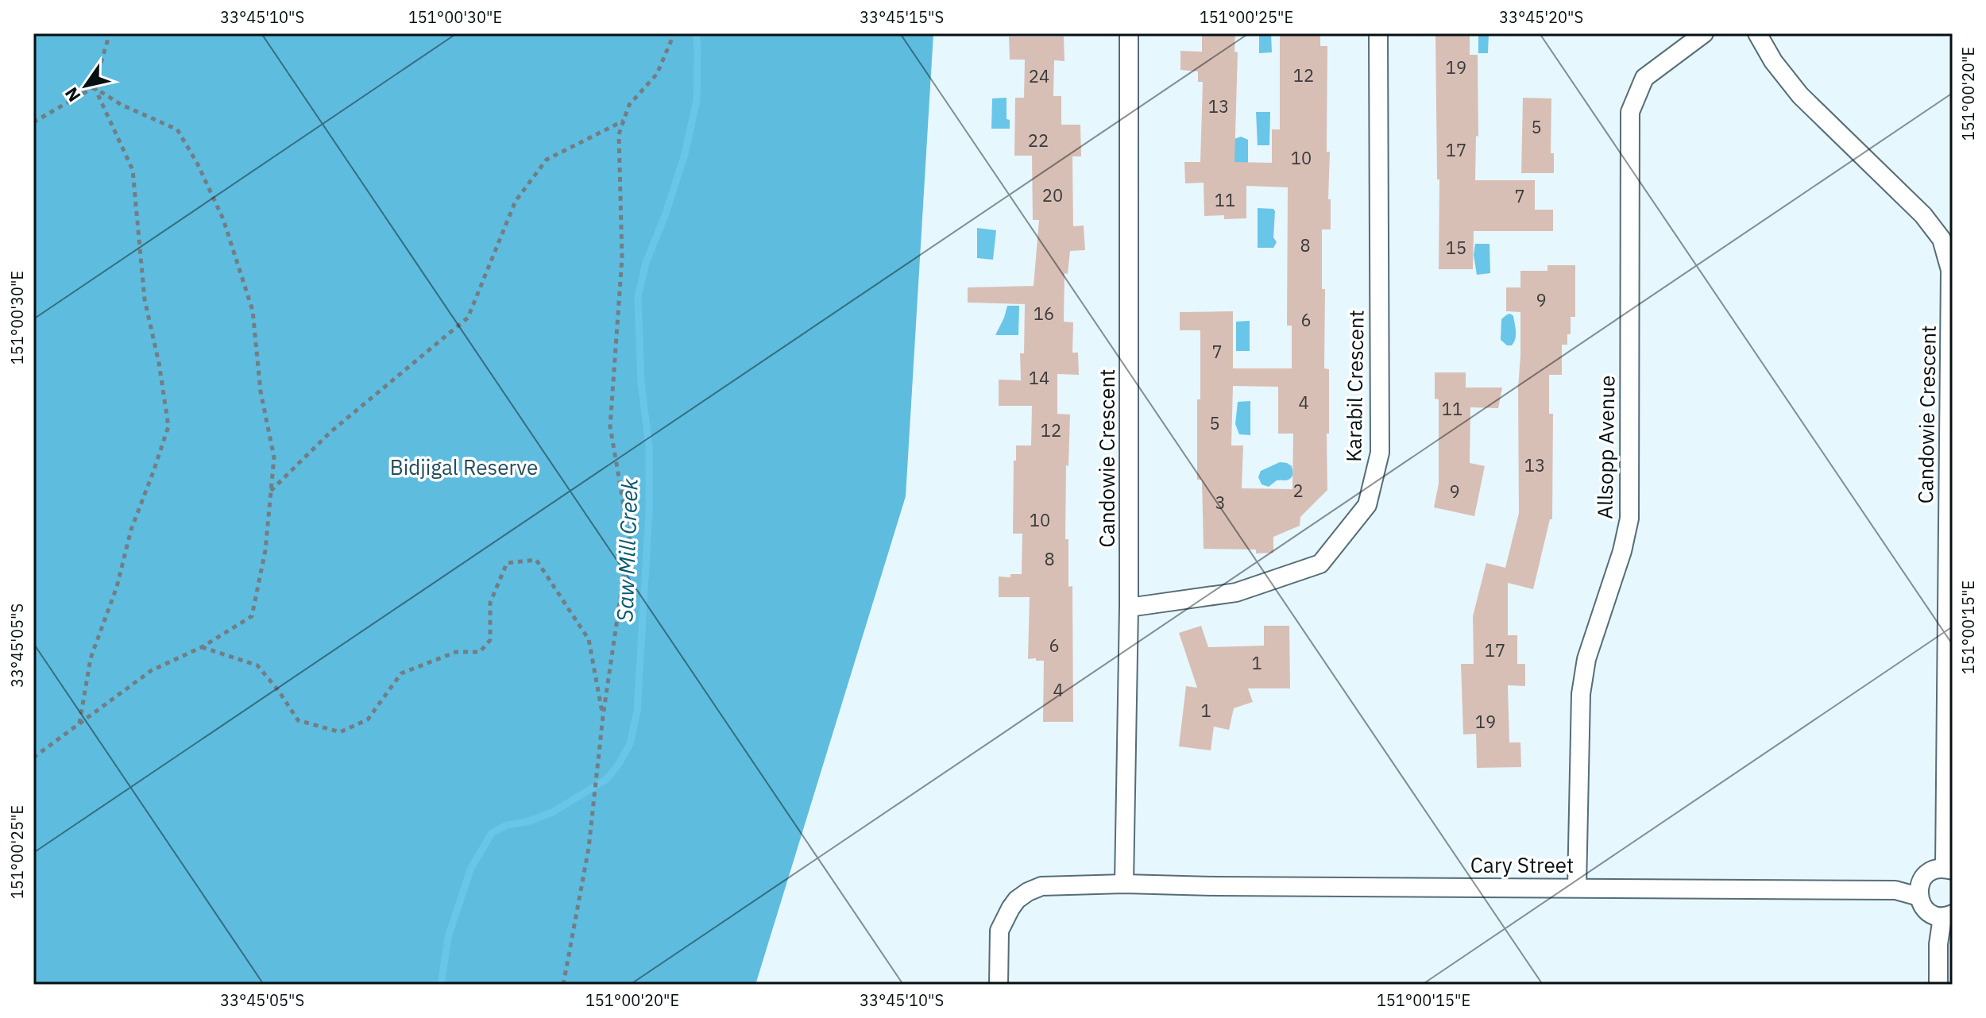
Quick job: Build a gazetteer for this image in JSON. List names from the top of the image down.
{
  "streets": {
    "street": [
      "Karabil Crescent",
      "Candowie Crescent",
      "Allsopp Avenue",
      "Cary Street"
    ]
  },
  "crossings": [
    ["Karabil Crescent", "Candowie Crescent"],
    ["Candowie Crescent", "Cary Street"],
    ["Allsopp Avenue", "Cary Street"]
  ],
  "water": ["Saw Mill Creek"],
  "parks": ["Bidjigal Reserve"],
  "house_numbers": [
    "19",
    "12",
    "24",
    "13",
    "5",
    "22",
    "17",
    "10",
    "20",
    "7",
    "11",
    "8",
    "15",
    "9",
    "16",
    "6",
    "7",
    "14",
    "4",
    "11",
    "5",
    "12",
    "13",
    "2",
    "9",
    "3",
    "10",
    "8",
    "6",
    "17",
    "1",
    "4",
    "1",
    "19"
  ],
  "north": "bottom left",
  "coordinates": [
    "33°45'10\"S",
    "151°00'30\"E",
    "33°45'15\"S",
    "151°00'25\"E",
    "33°45'20\"S",
    "151°00'20\"E",
    "151°00'15\"E",
    "33°45'05\"S"
  ]
}
